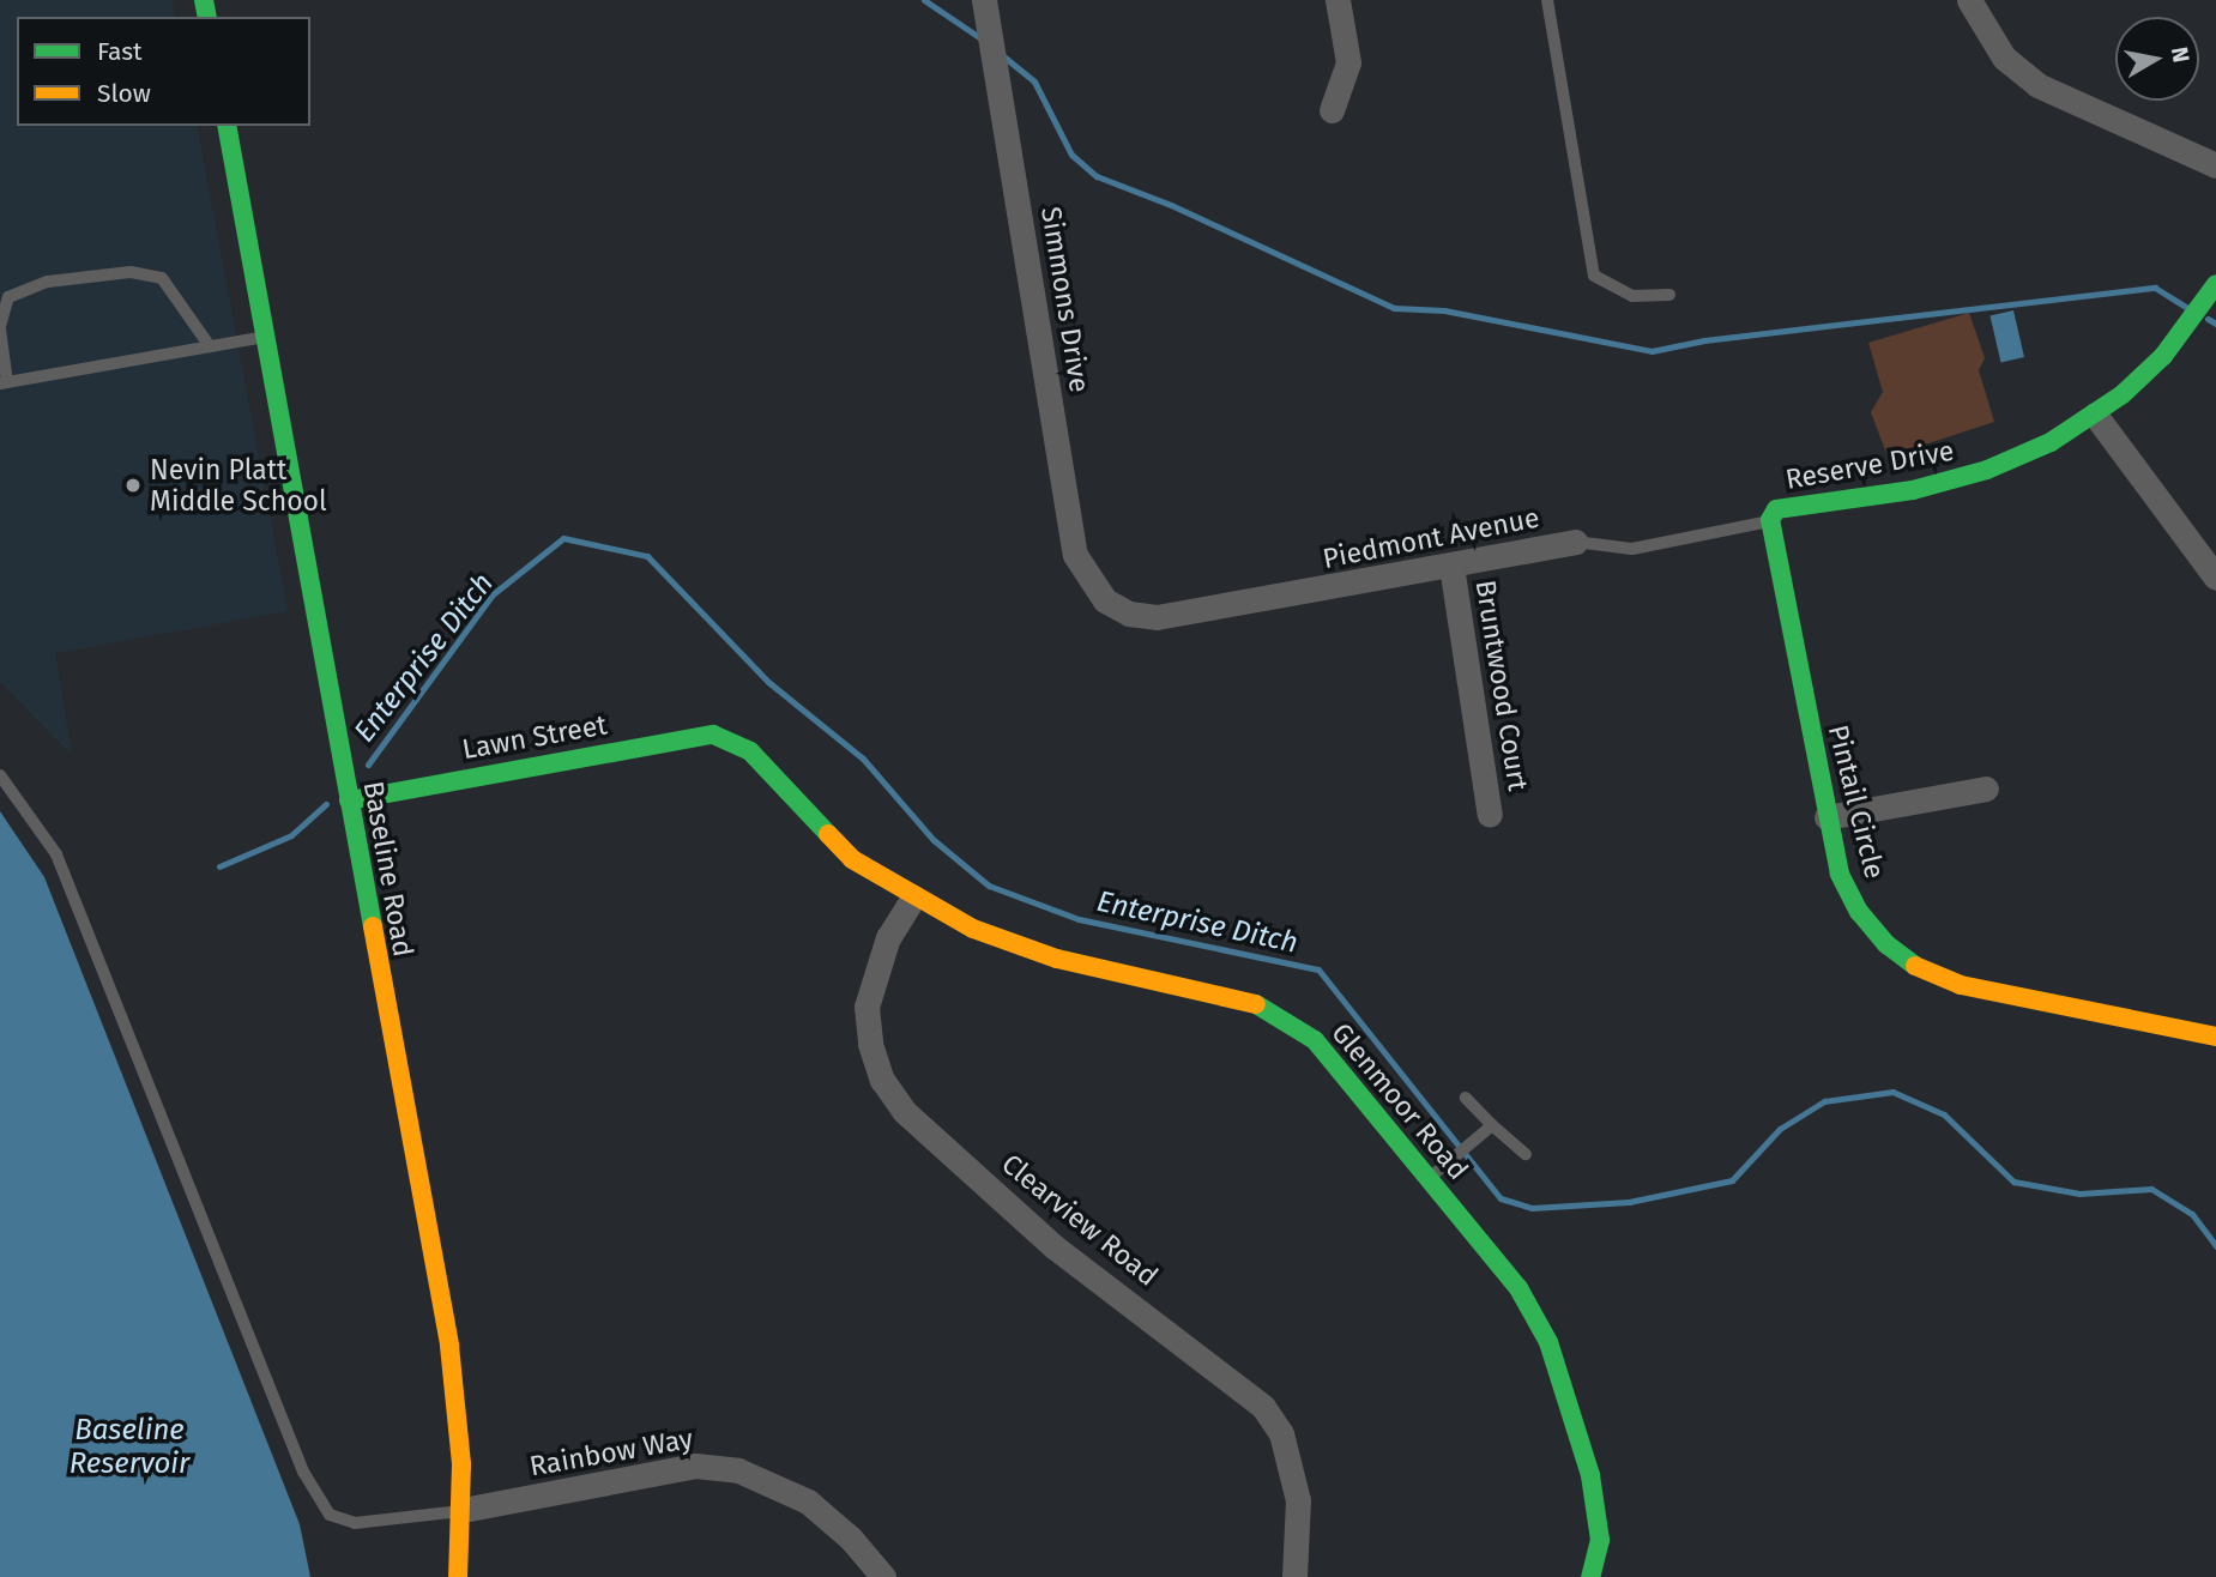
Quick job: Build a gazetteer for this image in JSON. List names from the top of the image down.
{
  "streets": {
    "street": [
      "Simmons Drive",
      "Reserve Drive",
      "Piedmont Avenue",
      "Bruntwood Court",
      "Lawn Street",
      "Pintail Circle",
      "Baseline Road",
      "Glenmoor Road",
      "Clearview Road",
      "Rainbow Way"
    ]
  },
  "crossings": [
    ["Simmons Drive", "Piedmont Avenue"],
    ["Reserve Drive", "Piedmont Avenue"],
    ["Reserve Drive", "Pintail Circle"],
    ["Piedmont Avenue", "Bruntwood Court"],
    ["Piedmont Avenue", "Pintail Circle"],
    ["Lawn Street", "Baseline Road"],
    ["Lawn Street", "Glenmoor Road"],
    ["Baseline Road", "Rainbow Way"],
    ["Glenmoor Road", "Clearview Road"]
  ],
  "water": ["Enterprise Ditch", "Baseline Reservoir"],
  "places": ["Nevin Platt Middle School"],
  "legend": ["Fast", "Slow"],
  "north": "right"
}
